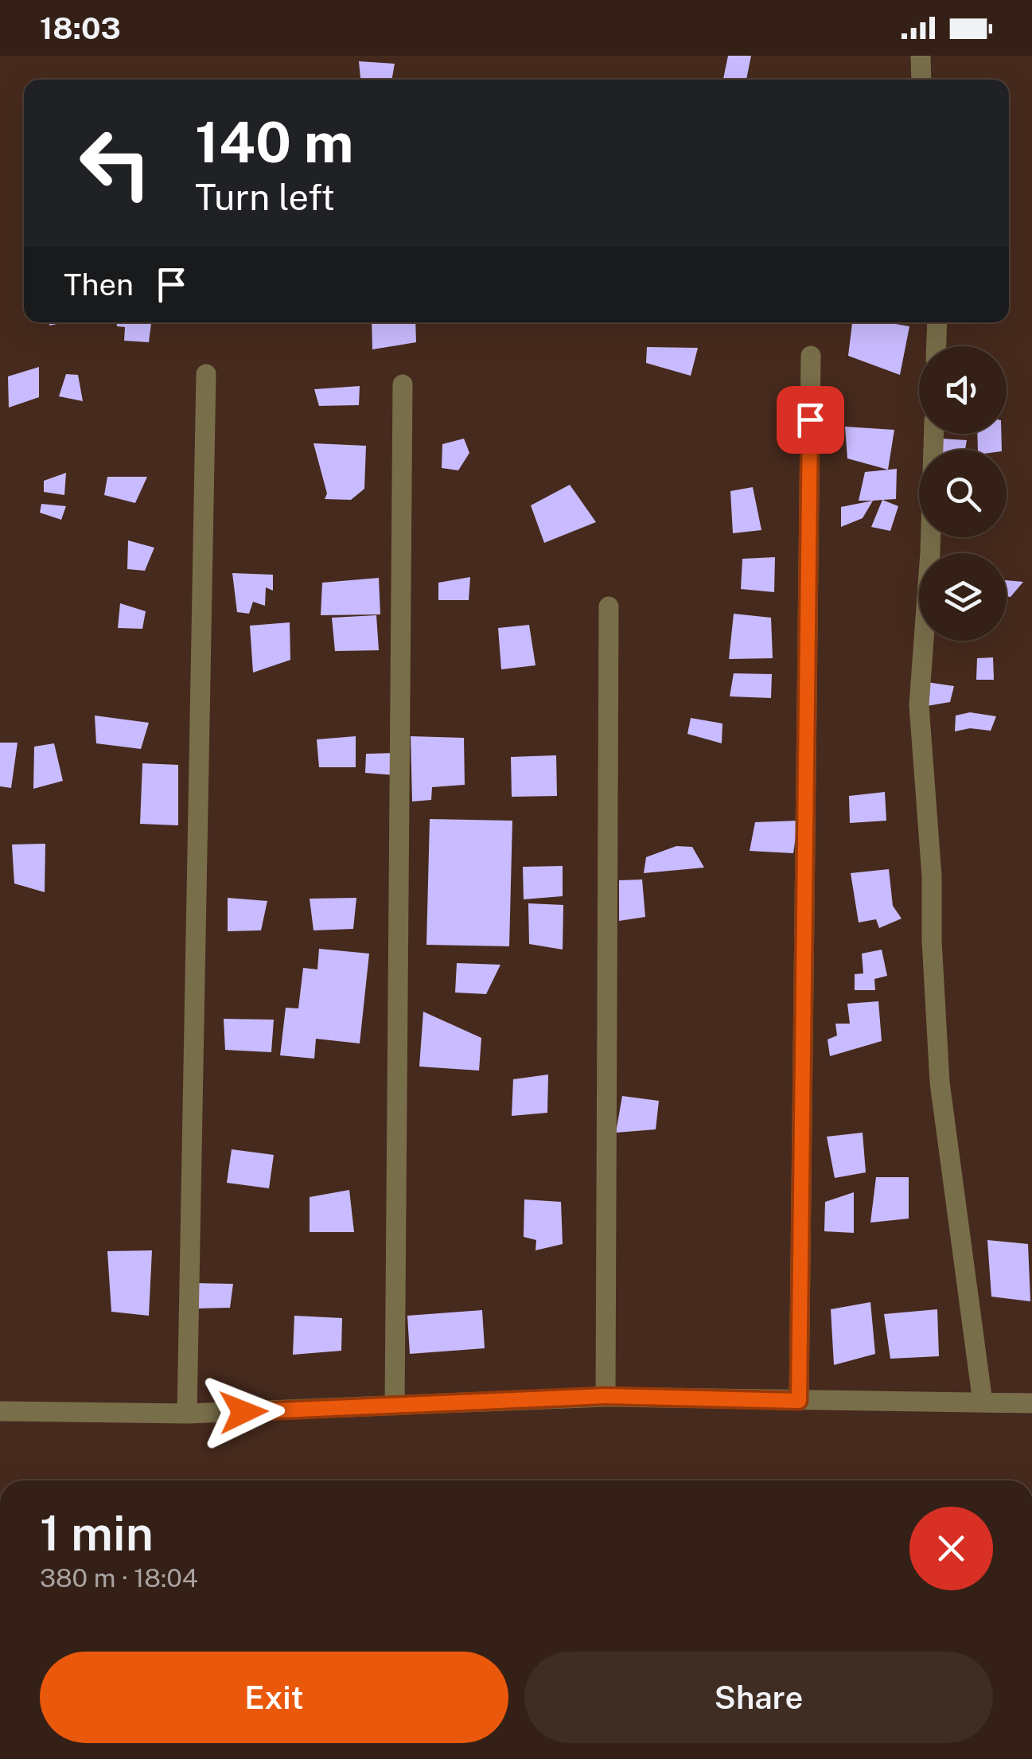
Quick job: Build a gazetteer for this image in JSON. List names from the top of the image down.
{
  "page": {
    "status": "18:03",
    "turn": ["140 m", "Turn left"],
    "then": "Then",
    "heading": ["1 min", "380 m · 18:04"],
    "buttons": ["Exit", "Share"]
  }
}
